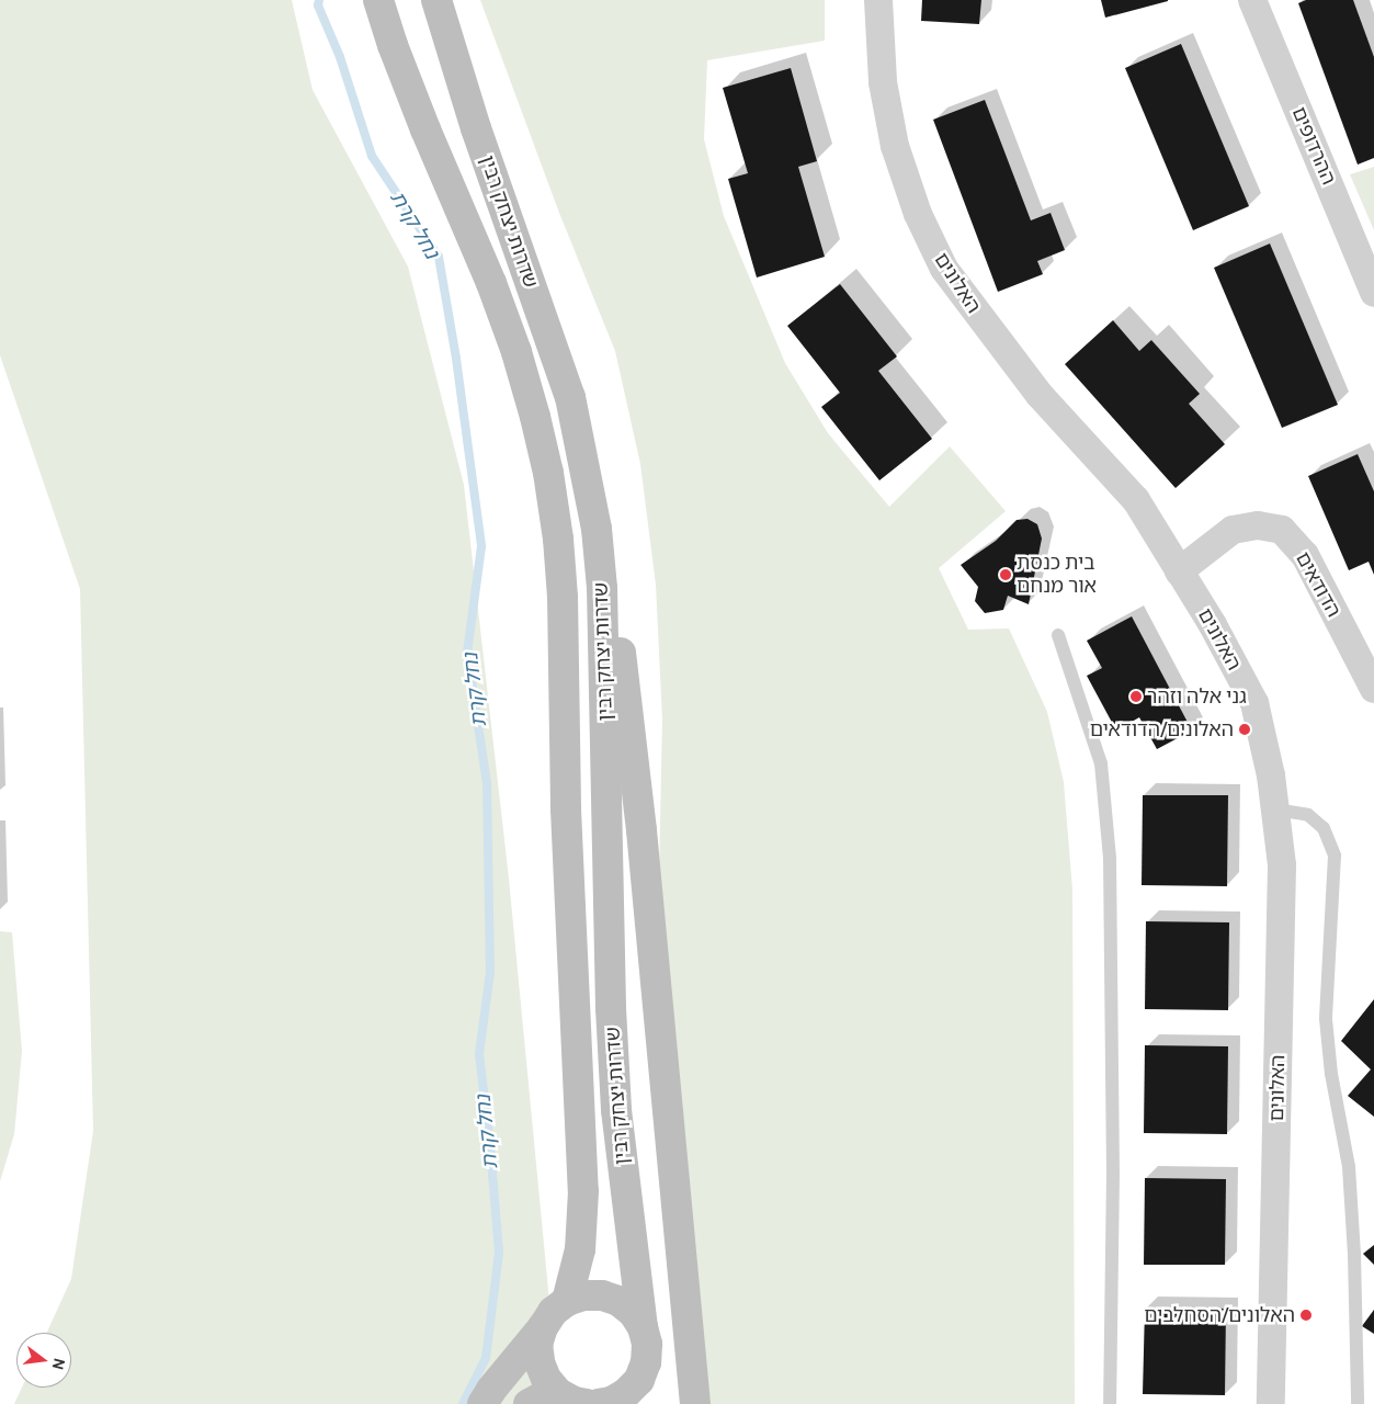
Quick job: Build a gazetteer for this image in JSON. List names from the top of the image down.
{
  "streets": {
    "main road": ["שדרות יצחק רבין"],
    "street": ["ההרדופים", "האלונים", "הדודאים"]
  },
  "crossings": [
    ["האלונים", "הדודאים"]
  ],
  "water": ["נחל קרת"],
  "places": [
    "בית כנסת אור מנחם",
    "גני אלה וזהר",
    "האלונים/הדודאים",
    "האלונים/הסחלבים"
  ],
  "north": "right"
}
